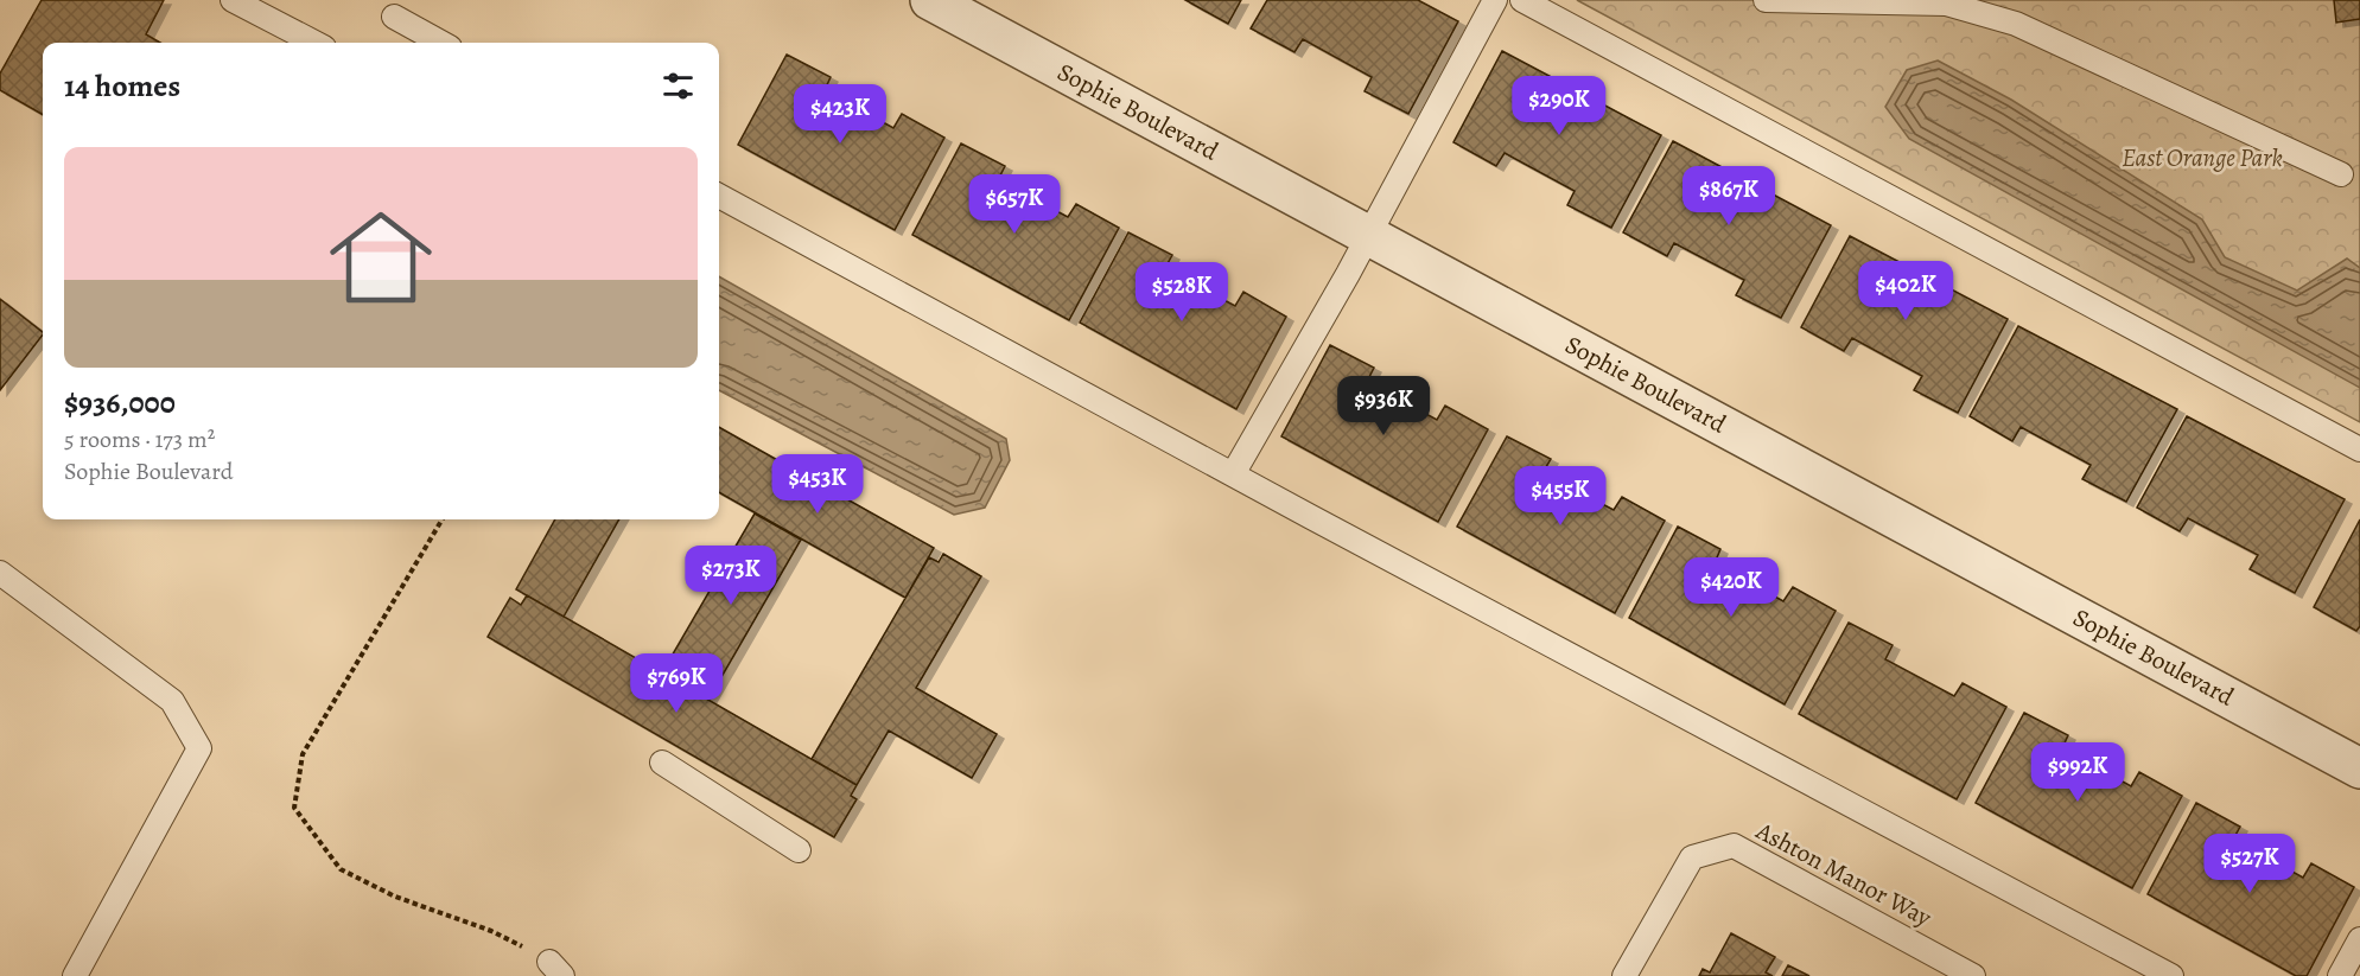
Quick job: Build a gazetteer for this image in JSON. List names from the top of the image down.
{
  "streets": {
    "street": ["Sophie Boulevard"],
    "lane": ["Ashton Manor Way"]
  },
  "parks": ["East Orange Park"],
  "page": {
    "heading": "14 homes",
    "price": [
      "$290K",
      "$423K",
      "$867K",
      "$657K",
      "$402K",
      "$528K",
      "$936K",
      "$453K",
      "$455K",
      "$273K",
      "$420K",
      "$769K",
      "$992K",
      "$527K"
    ],
    "list": [
      {
        "name": "$936,000",
        "note": "5 rooms · 173 m² · Sophie Boulevard"
      }
    ]
  }
}
